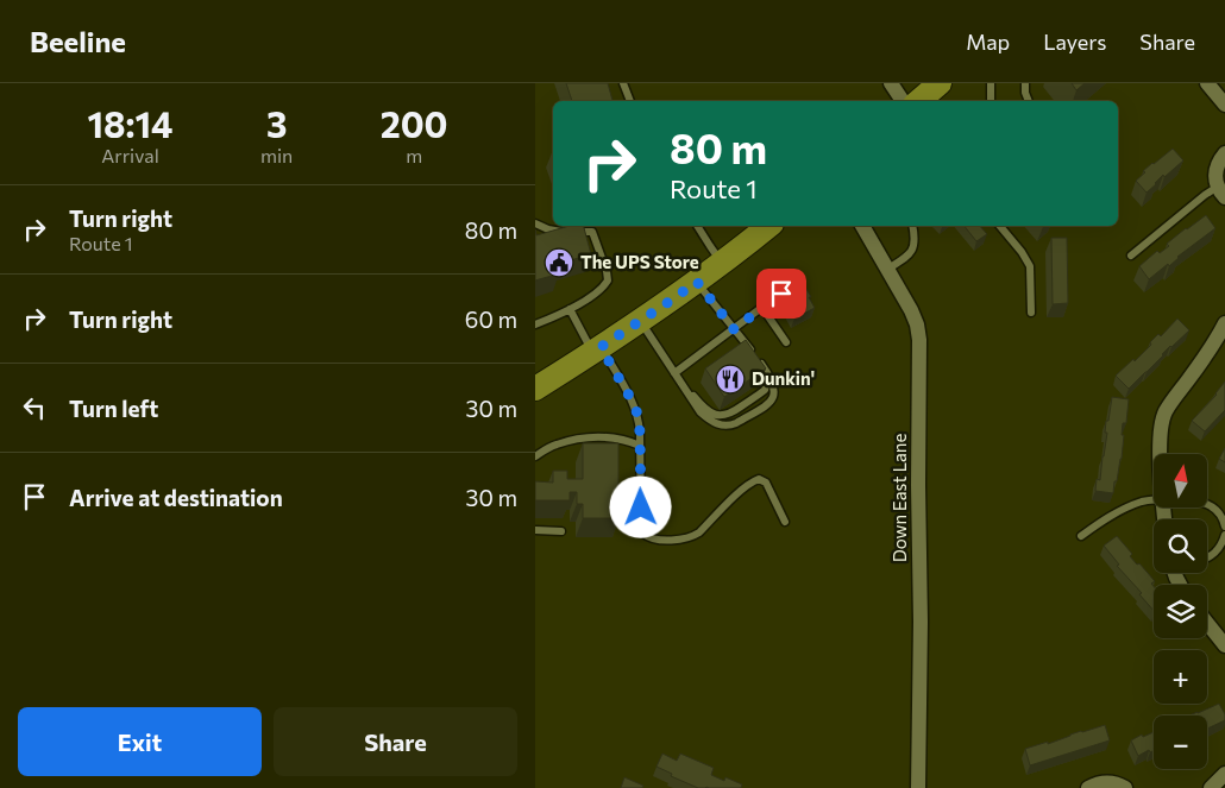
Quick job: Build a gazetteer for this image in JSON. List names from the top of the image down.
{
  "streets": {
    "street": ["Down East Lane"]
  },
  "places": {
    "public building": ["The UPS Store"],
    "restaurant": ["Dunkin'"]
  },
  "north": "top",
  "page": {
    "header": "Beeline",
    "nav": ["Map", "Layers", "Share"],
    "eta": [
      "18:14",
      "Arrival",
      "3",
      "min",
      "200",
      "m"
    ],
    "turn": ["80 m", "Route 1"],
    "list": [
      {
        "name": "Turn right",
        "note": "Route 1",
        "value": "80 m"
      },
      {
        "name": "Turn right",
        "value": "60 m"
      },
      {
        "name": "Turn left",
        "value": "30 m"
      },
      {
        "name": "Arrive at destination",
        "value": "30 m"
      }
    ],
    "map_buttons": ["+", "−"],
    "buttons": ["Exit", "Share"]
  }
}
